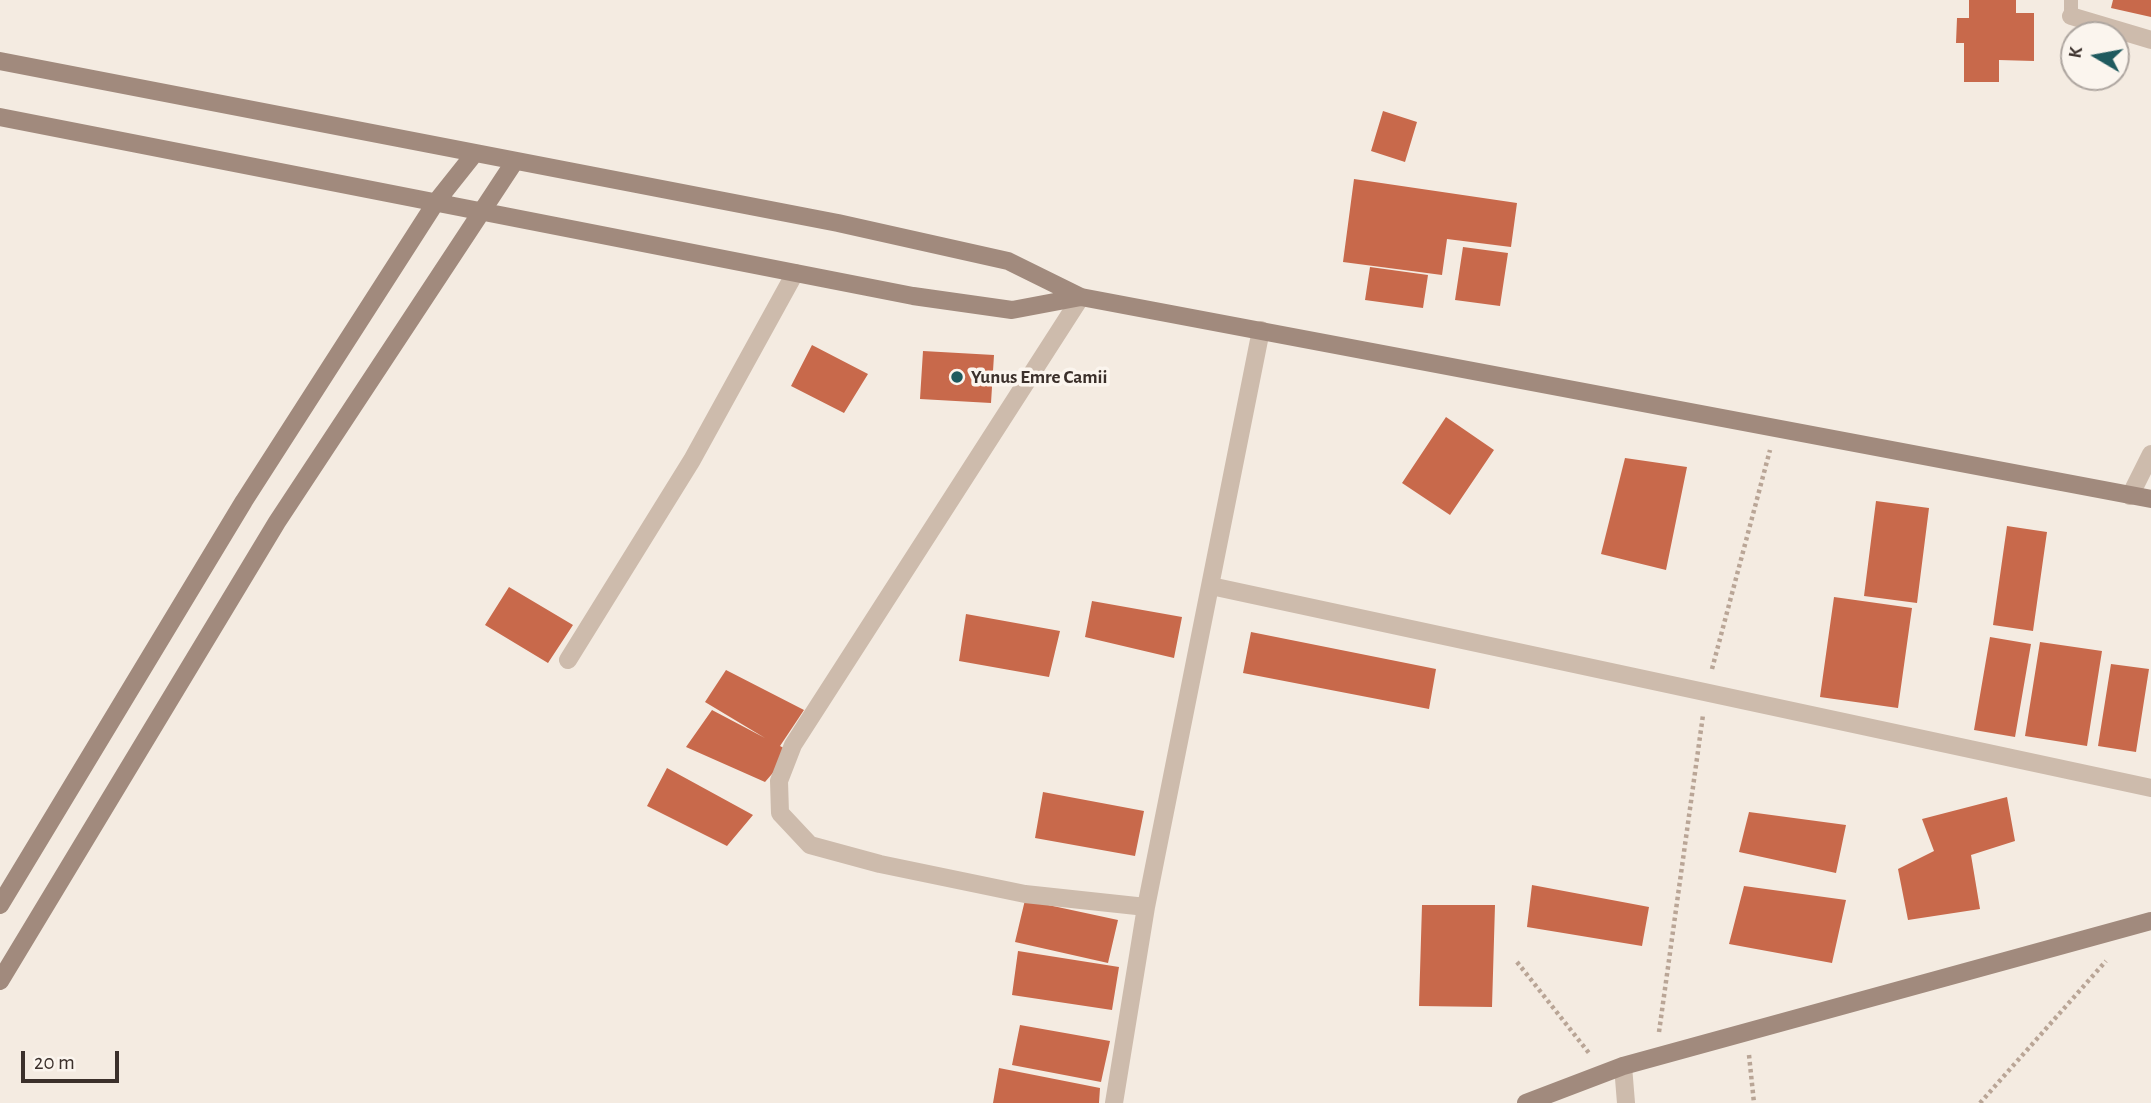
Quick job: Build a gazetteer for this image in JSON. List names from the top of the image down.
{
  "places": ["Yunus Emre Camii"],
  "scale_bar": "20 m",
  "north": "left"
}
